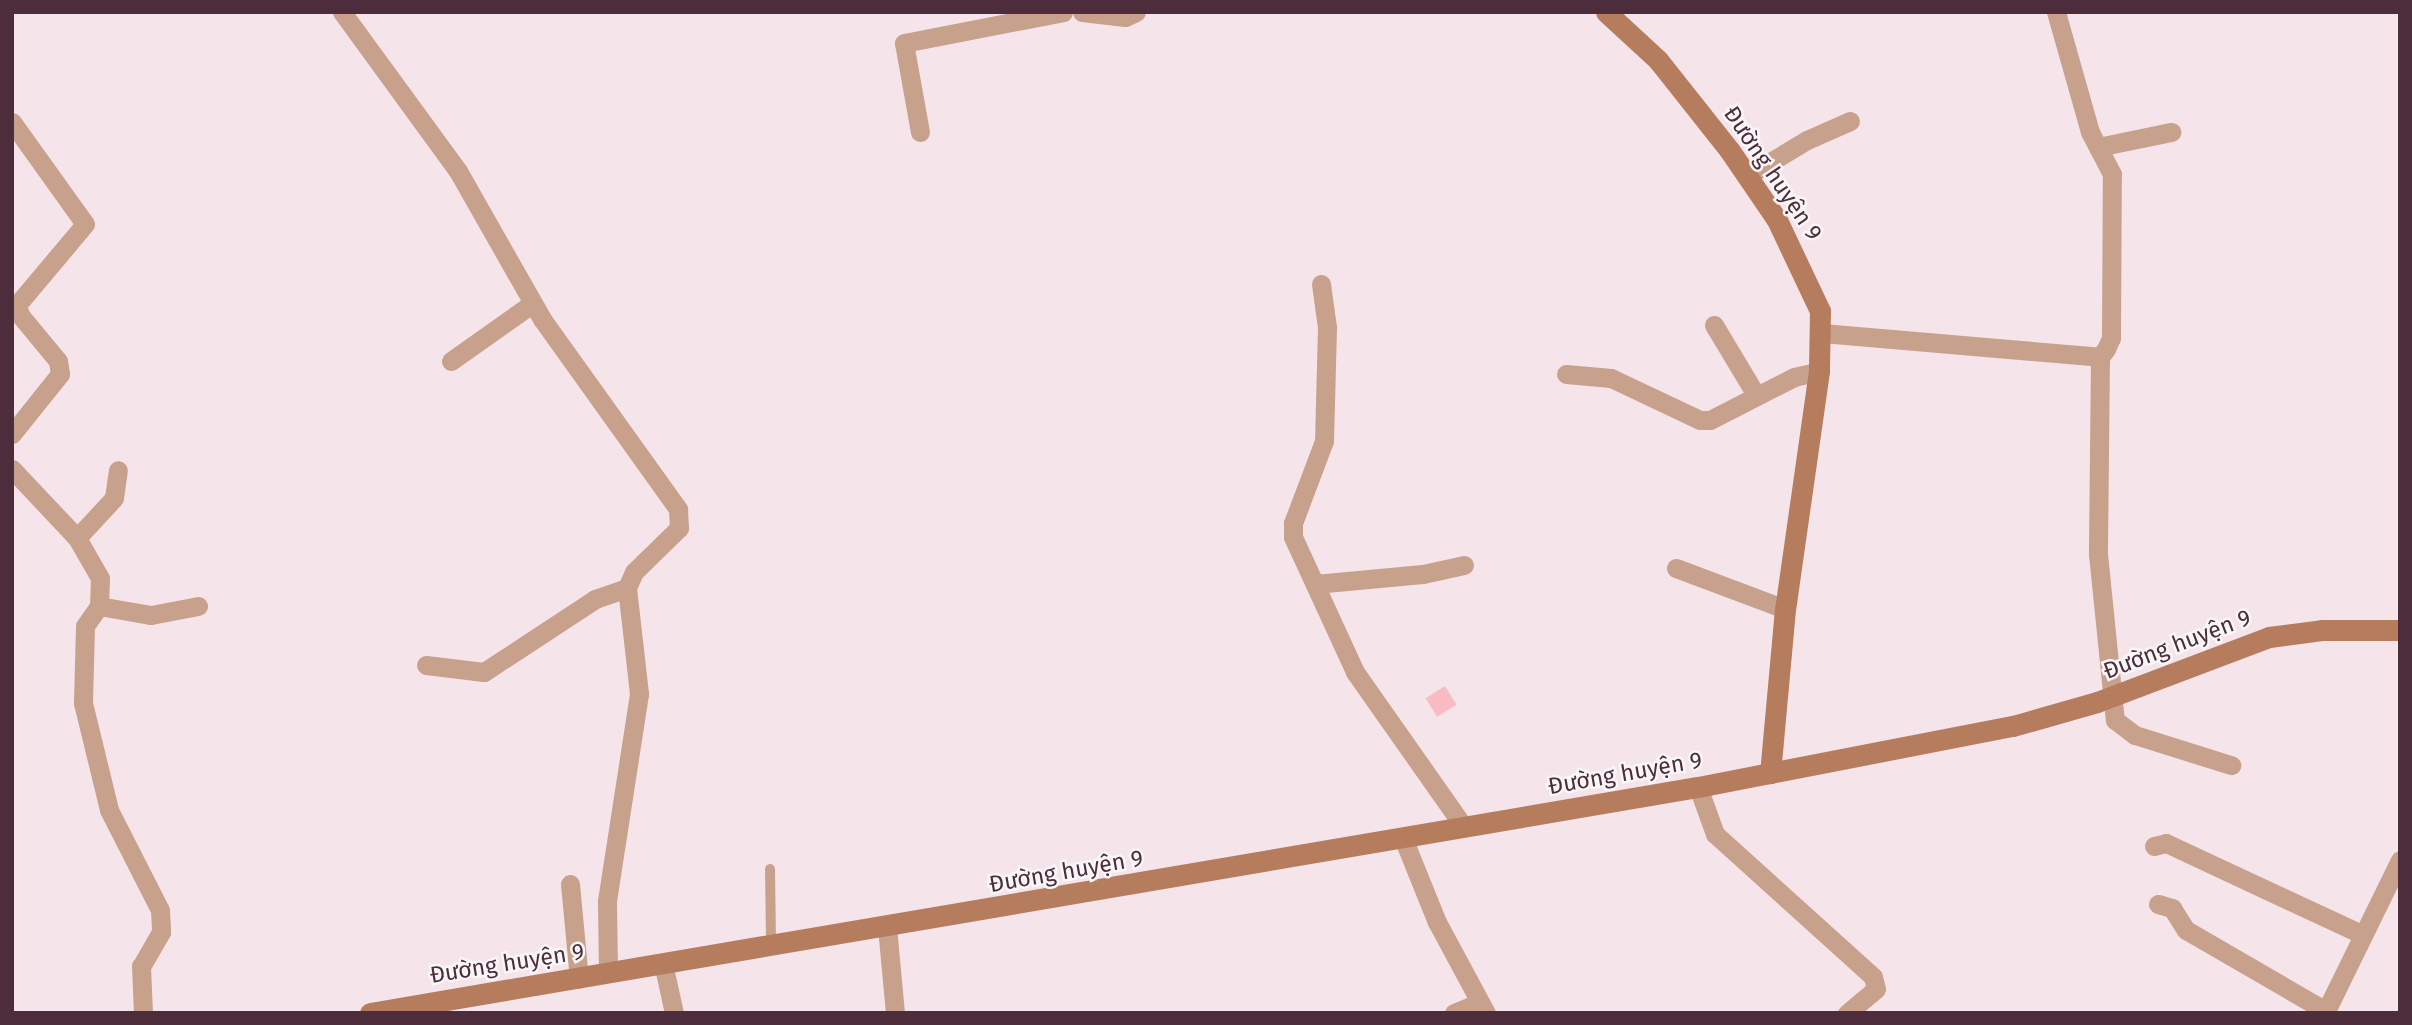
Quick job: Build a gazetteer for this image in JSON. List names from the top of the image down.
{
  "streets": {
    "street": ["Đường huyện 9"]
  }
}
